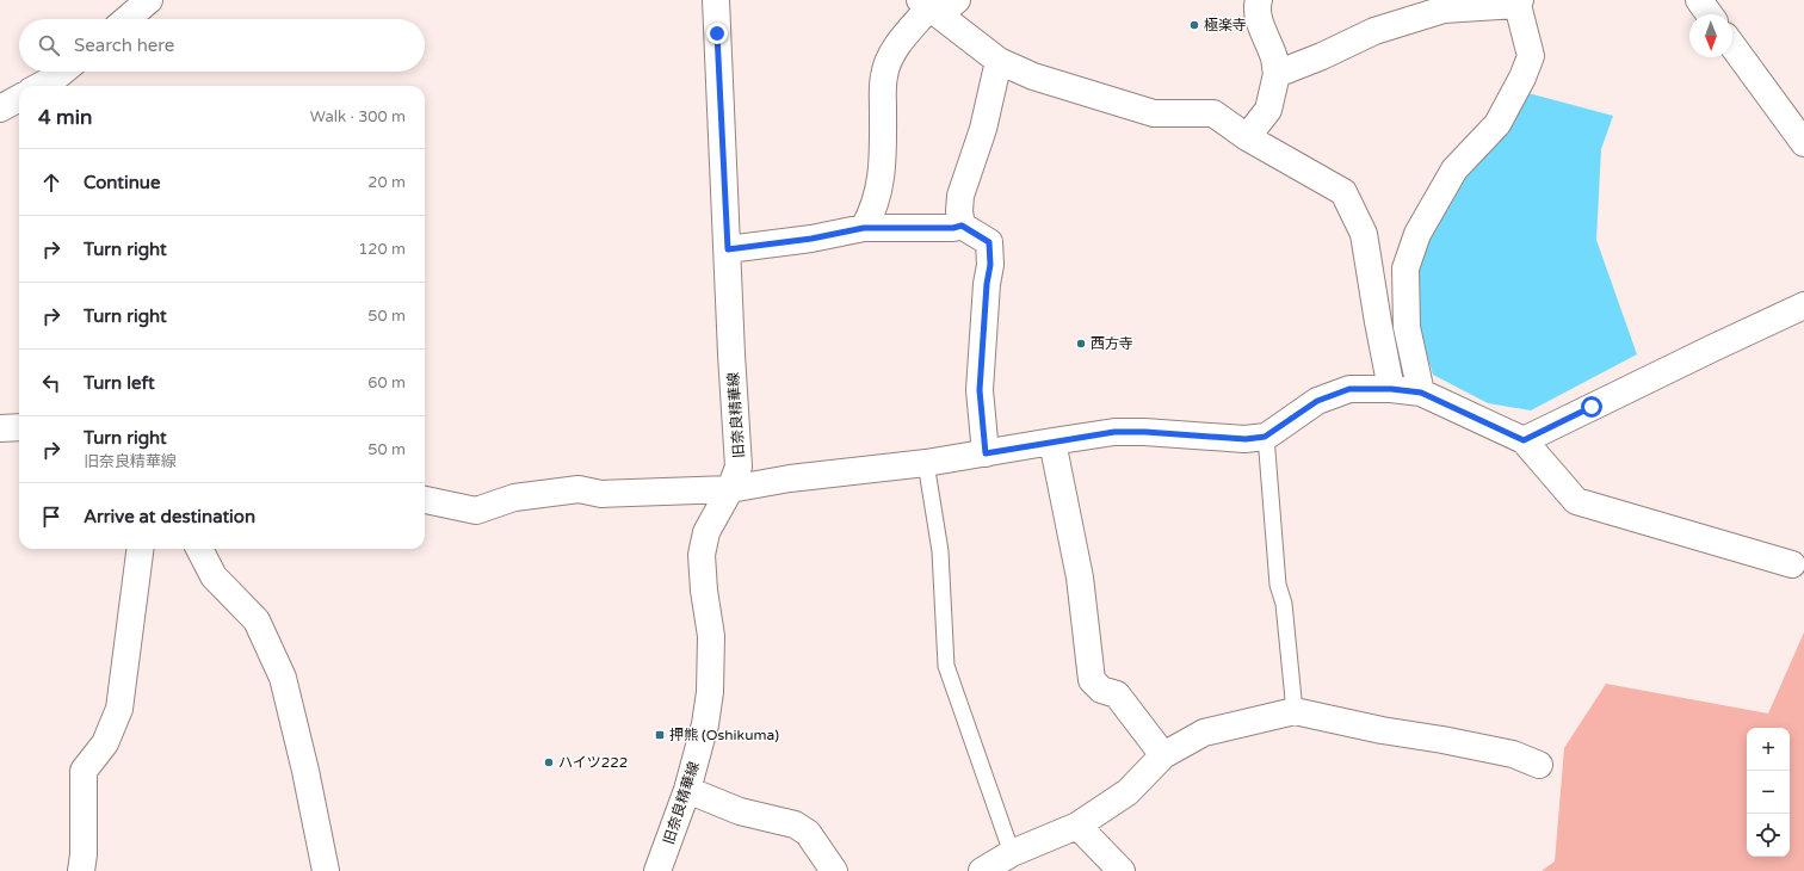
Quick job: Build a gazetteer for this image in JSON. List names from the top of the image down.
{
  "streets": {
    "street": ["旧奈良精華線"]
  },
  "places": {
    "other": ["極楽寺", "西方寺", "ハイツ222"],
    "transit": ["押熊 (Oshikuma)"]
  },
  "north": "bottom",
  "page": {
    "search": "Search here",
    "heading": ["4 min", "Walk · 300 m"],
    "list": [
      ["Continue", "20 m"],
      ["Turn right", "120 m"],
      ["Turn right", "50 m"],
      ["Turn left", "60 m"],
      ["Turn right", "旧奈良精華線", "50 m"],
      "Arrive at destination"
    ],
    "map_buttons": ["+", "−"]
  }
}
